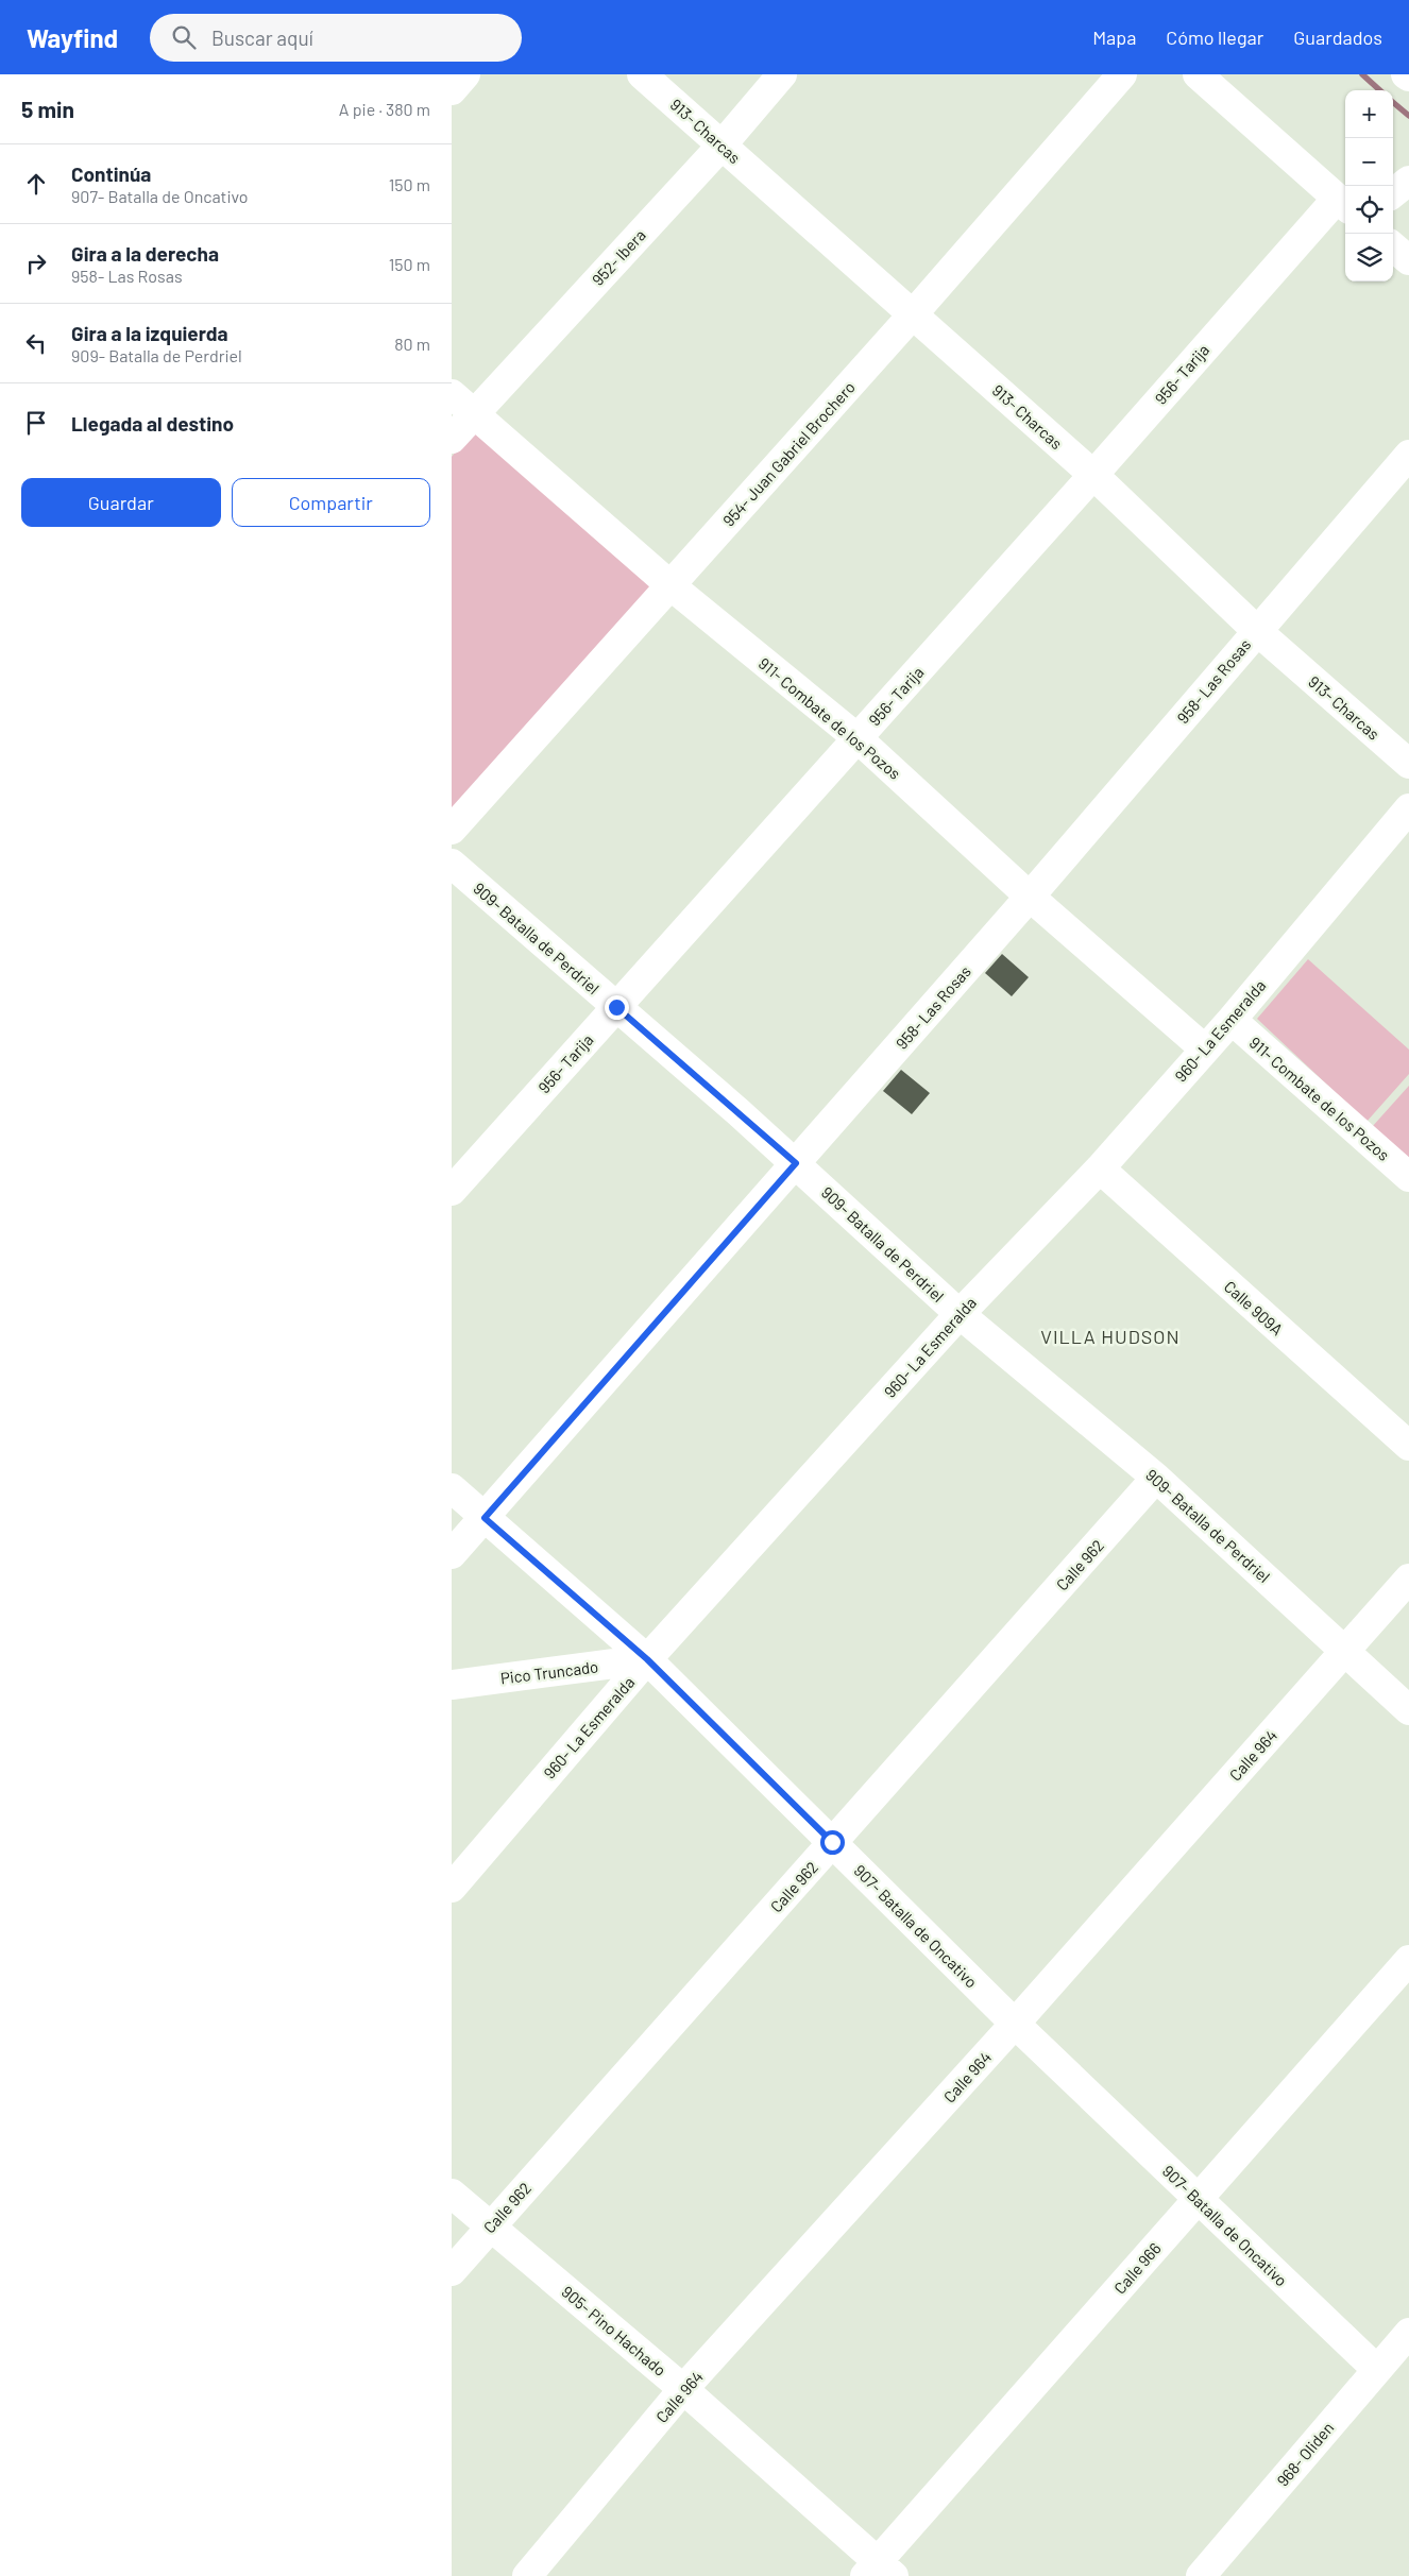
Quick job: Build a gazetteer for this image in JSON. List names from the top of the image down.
{
  "streets": {
    "street": [
      "913- Charcas",
      "952- Ibera",
      "956- Tarija",
      "954- Juan Gabriel Brochero",
      "958- Las Rosas",
      "911- Combate de los Pozos",
      "909- Batalla de Perdriel",
      "960- La Esmeralda",
      "Calle 909A",
      "Calle 962",
      "Pico Truncado",
      "Calle 964",
      "907- Batalla de Oncativo",
      "Calle 966",
      "905- Pino Hachado",
      "968- Oliden"
    ]
  },
  "crossings": [
    ["913- Charcas", "952- Ibera"],
    ["913- Charcas", "956- Tarija"],
    ["913- Charcas", "954- Juan Gabriel Brochero"],
    ["913- Charcas", "958- Las Rosas"],
    ["952- Ibera", "911- Combate de los Pozos"],
    ["956- Tarija", "911- Combate de los Pozos"],
    ["956- Tarija", "909- Batalla de Perdriel"],
    ["954- Juan Gabriel Brochero", "911- Combate de los Pozos"],
    ["958- Las Rosas", "911- Combate de los Pozos"],
    ["958- Las Rosas", "909- Batalla de Perdriel"],
    ["958- Las Rosas", "907- Batalla de Oncativo"],
    ["911- Combate de los Pozos", "960- La Esmeralda"],
    ["909- Batalla de Perdriel", "960- La Esmeralda"],
    ["909- Batalla de Perdriel", "Calle 962"],
    ["909- Batalla de Perdriel", "Calle 964"],
    ["960- La Esmeralda", "Calle 909A"],
    ["960- La Esmeralda", "Pico Truncado"],
    ["960- La Esmeralda", "907- Batalla de Oncativo"],
    ["Calle 962", "907- Batalla de Oncativo"],
    ["Calle 962", "905- Pino Hachado"],
    ["Pico Truncado", "907- Batalla de Oncativo"],
    ["Calle 964", "907- Batalla de Oncativo"],
    ["Calle 964", "905- Pino Hachado"],
    ["907- Batalla de Oncativo", "Calle 966"],
    ["907- Batalla de Oncativo", "968- Oliden"],
    ["Calle 966", "905- Pino Hachado"]
  ],
  "districts": ["VILLA HUDSON"],
  "page": {
    "header": "Wayfind",
    "search": "Buscar aquí",
    "nav": ["Mapa", "Cómo llegar", "Guardados"],
    "heading": ["5 min", "A pie · 380 m"],
    "map_buttons": ["+", "−"],
    "list": [
      ["Continúa", "907- Batalla de Oncativo", "150 m"],
      ["Gira a la derecha", "958- Las Rosas", "150 m"],
      ["Gira a la izquierda", "909- Batalla de Perdriel", "80 m"],
      "Llegada al destino"
    ],
    "buttons": ["Guardar", "Compartir"]
  }
}
